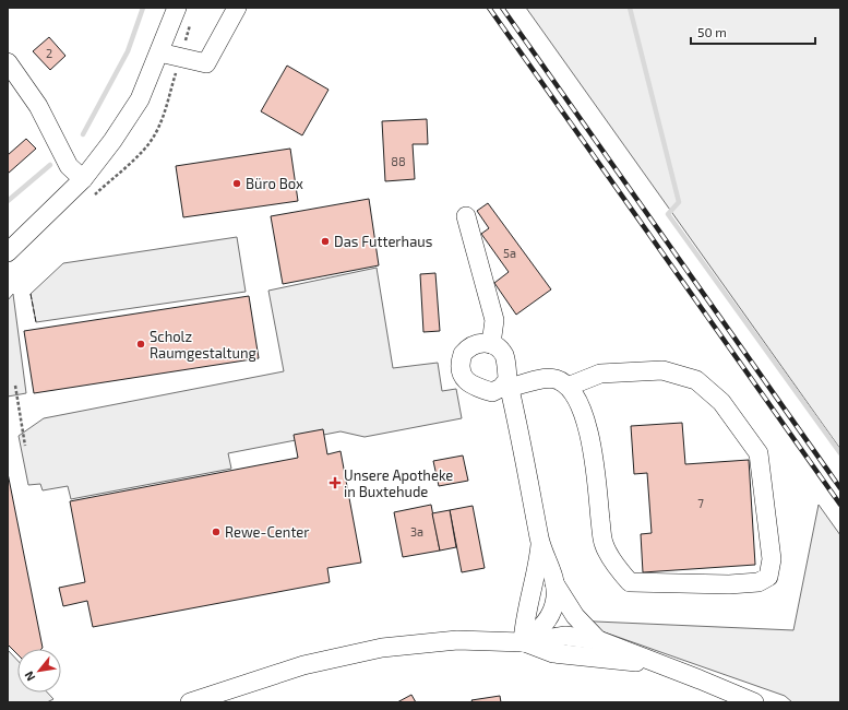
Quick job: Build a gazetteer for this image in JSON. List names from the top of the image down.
{
  "places": {
    "other": [
      "Büro Box",
      "Das Futterhaus",
      "Scholz Raumgestaltung",
      "Rewe-Center"
    ],
    "health": ["Unsere Apotheke in Buxtehude"]
  },
  "house_numbers": [
    "2",
    "88",
    "5a",
    "7",
    "3a"
  ],
  "scale_bar": "50 m",
  "north": "bottom left"
}
